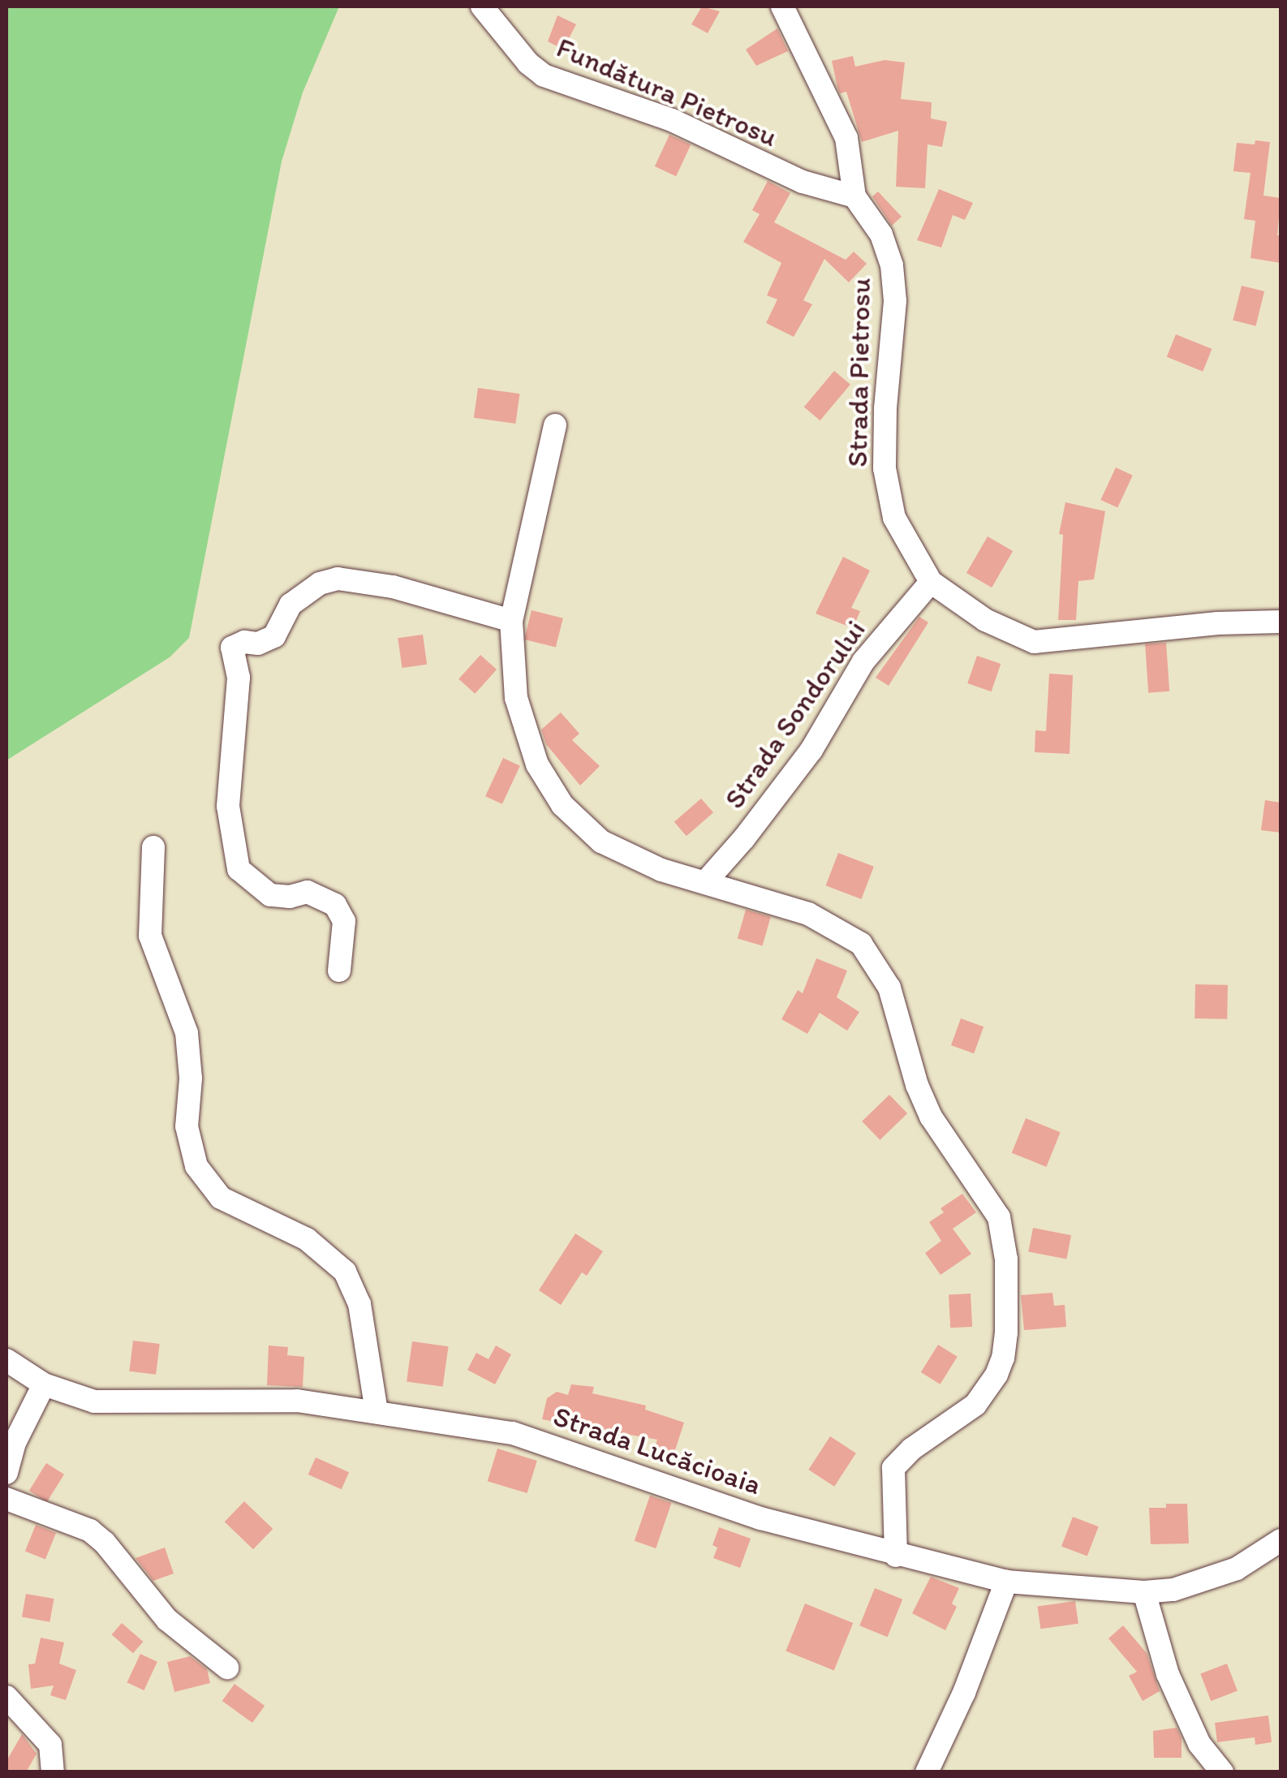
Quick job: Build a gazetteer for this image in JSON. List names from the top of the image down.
{
  "streets": {
    "street": [
      "Fundătura Pietrosu",
      "Strada Pietrosu",
      "Strada Sondorului",
      "Strada Lucăcioaia"
    ]
  },
  "crossings": [
    ["Fundătura Pietrosu", "Strada Pietrosu"],
    ["Strada Pietrosu", "Strada Sondorului"]
  ]
}
